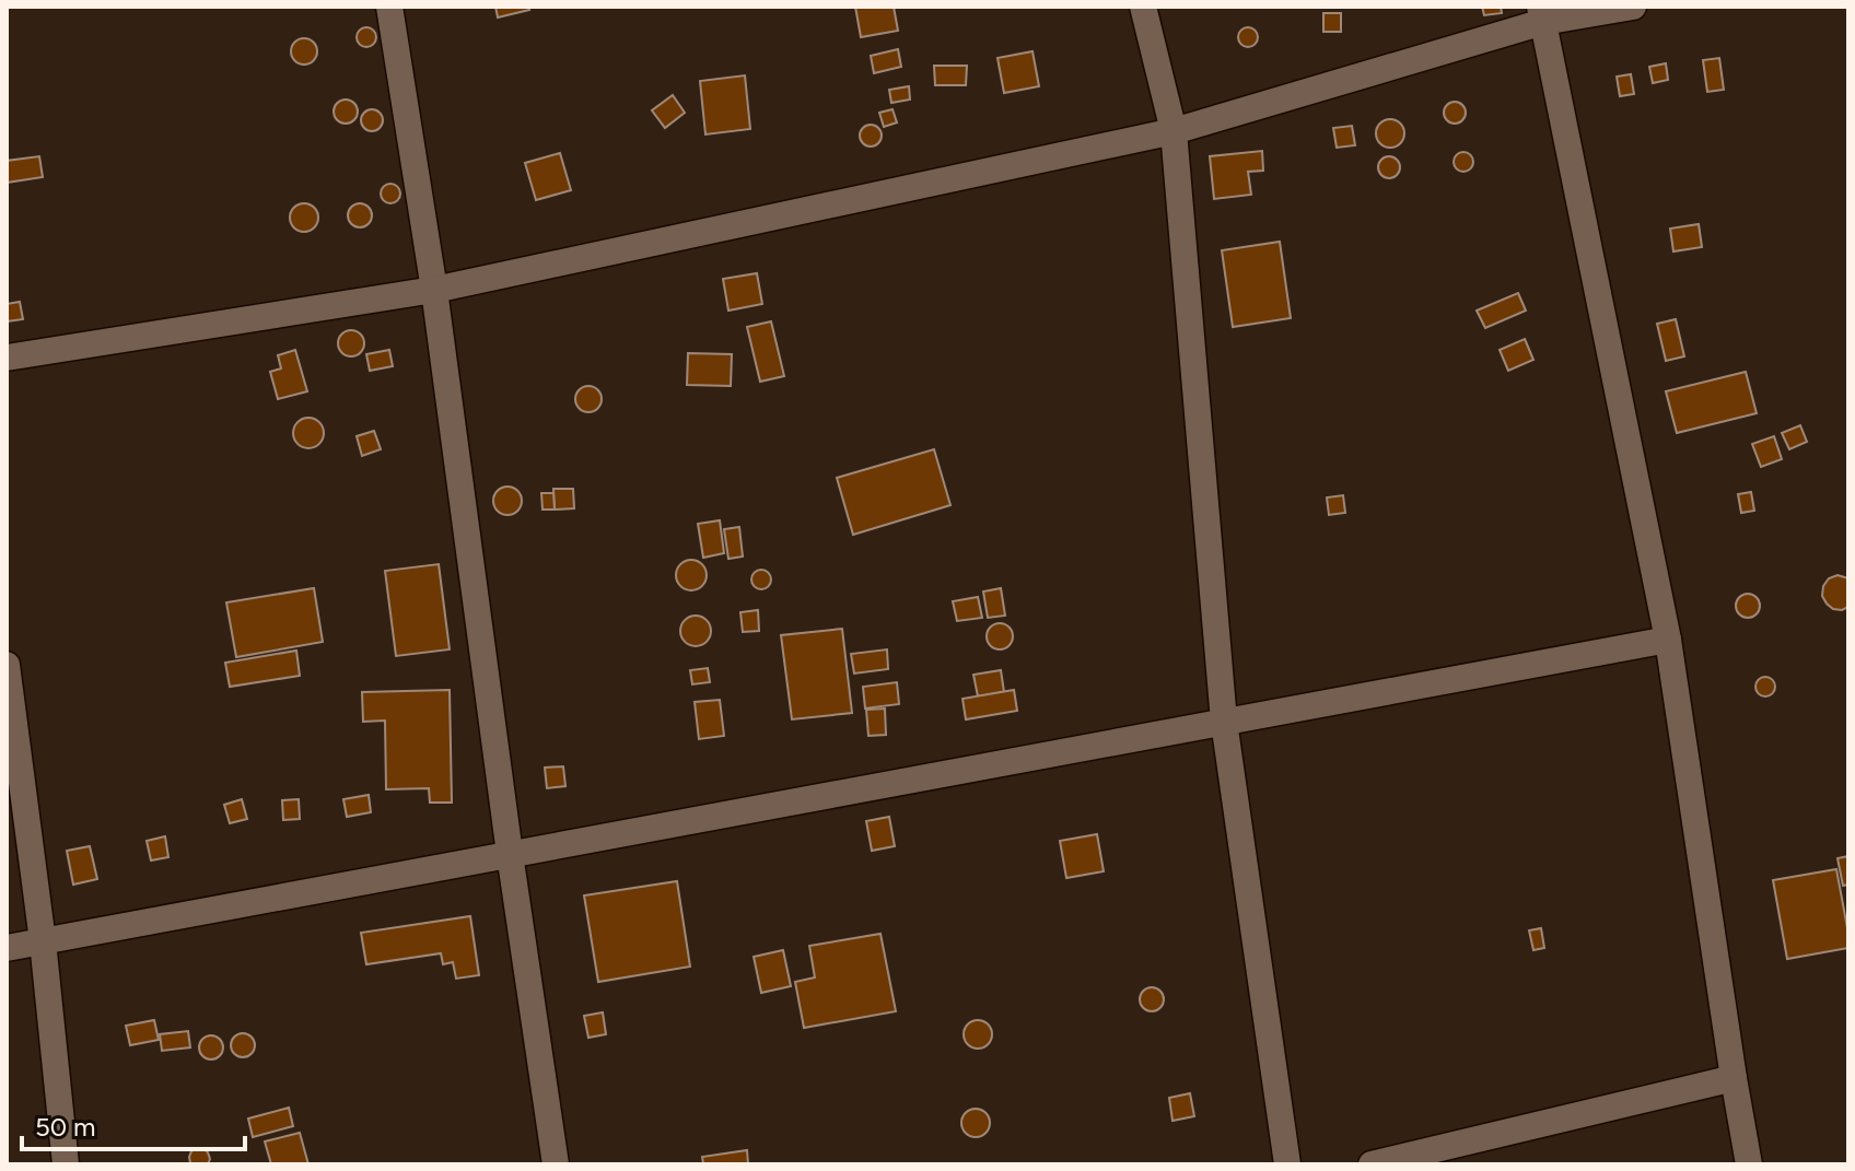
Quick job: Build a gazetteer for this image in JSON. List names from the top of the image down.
{
  "scale_bar": "50 m"
}
